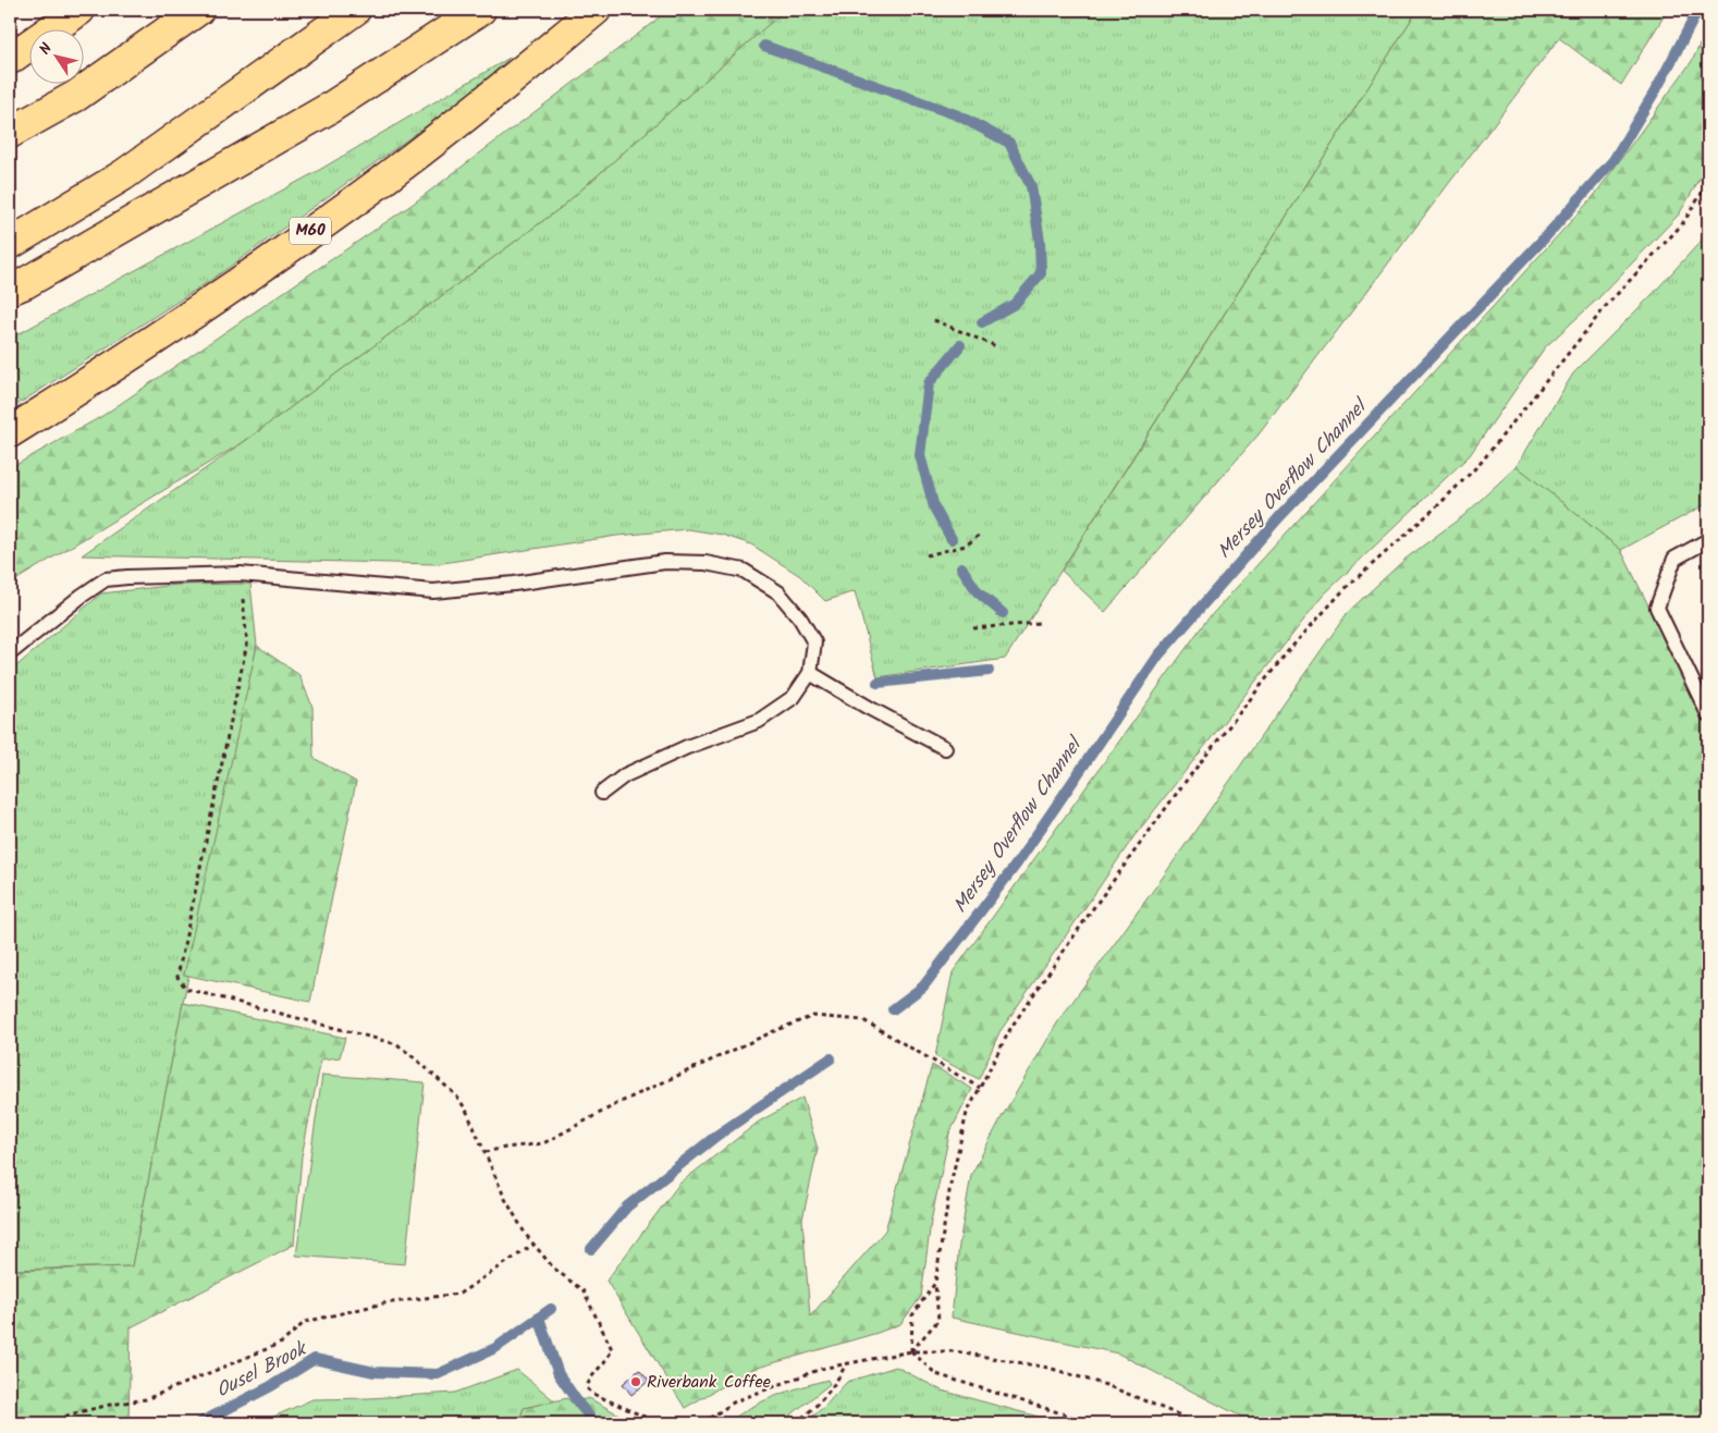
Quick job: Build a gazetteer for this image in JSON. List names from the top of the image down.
{
  "streets": {
    "highway": ["M60"]
  },
  "water": ["Mersey Overflow Channel", "Ousel Brook"],
  "places": ["Riverbank Coffee"],
  "north": "top left"
}
